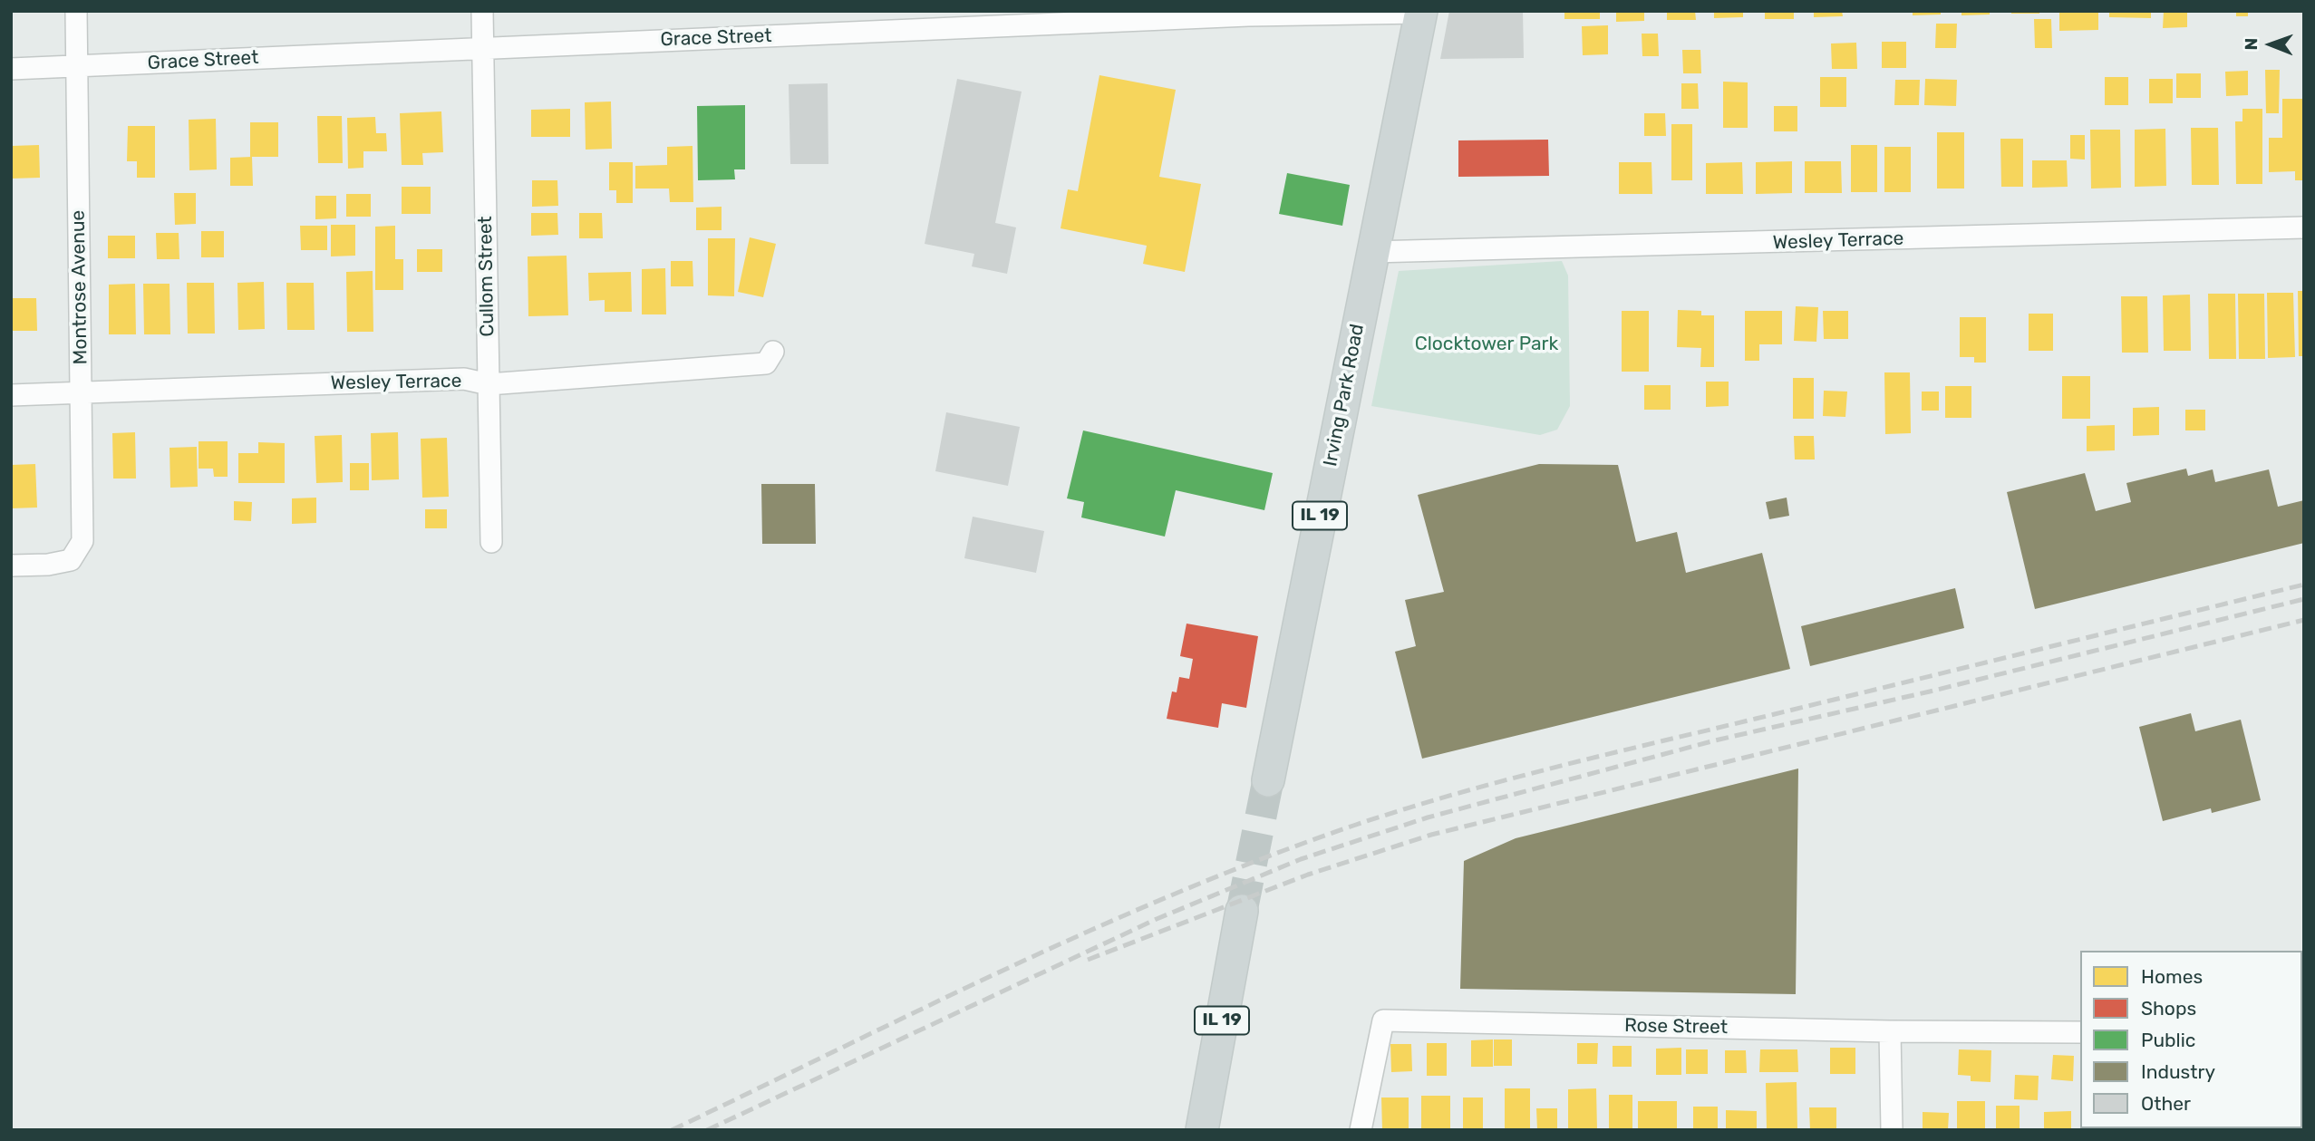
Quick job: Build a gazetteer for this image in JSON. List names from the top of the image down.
{
  "streets": {
    "main road": ["Irving Park Road", "IL 19"],
    "street": [
      "Grace Street",
      "Wesley Terrace",
      "Cullom Street",
      "Montrose Avenue",
      "Rose Street"
    ]
  },
  "crossings": [
    ["Grace Street", "Cullom Street"],
    ["Grace Street", "Montrose Avenue"],
    ["Grace Street", "Irving Park Road"],
    ["Wesley Terrace", "Cullom Street"],
    ["Wesley Terrace", "Montrose Avenue"],
    ["Wesley Terrace", "Irving Park Road"]
  ],
  "parks": ["Clocktower Park"],
  "legend": [
    "Homes",
    "Shops",
    "Public",
    "Industry",
    "Other"
  ],
  "north": "left"
}
